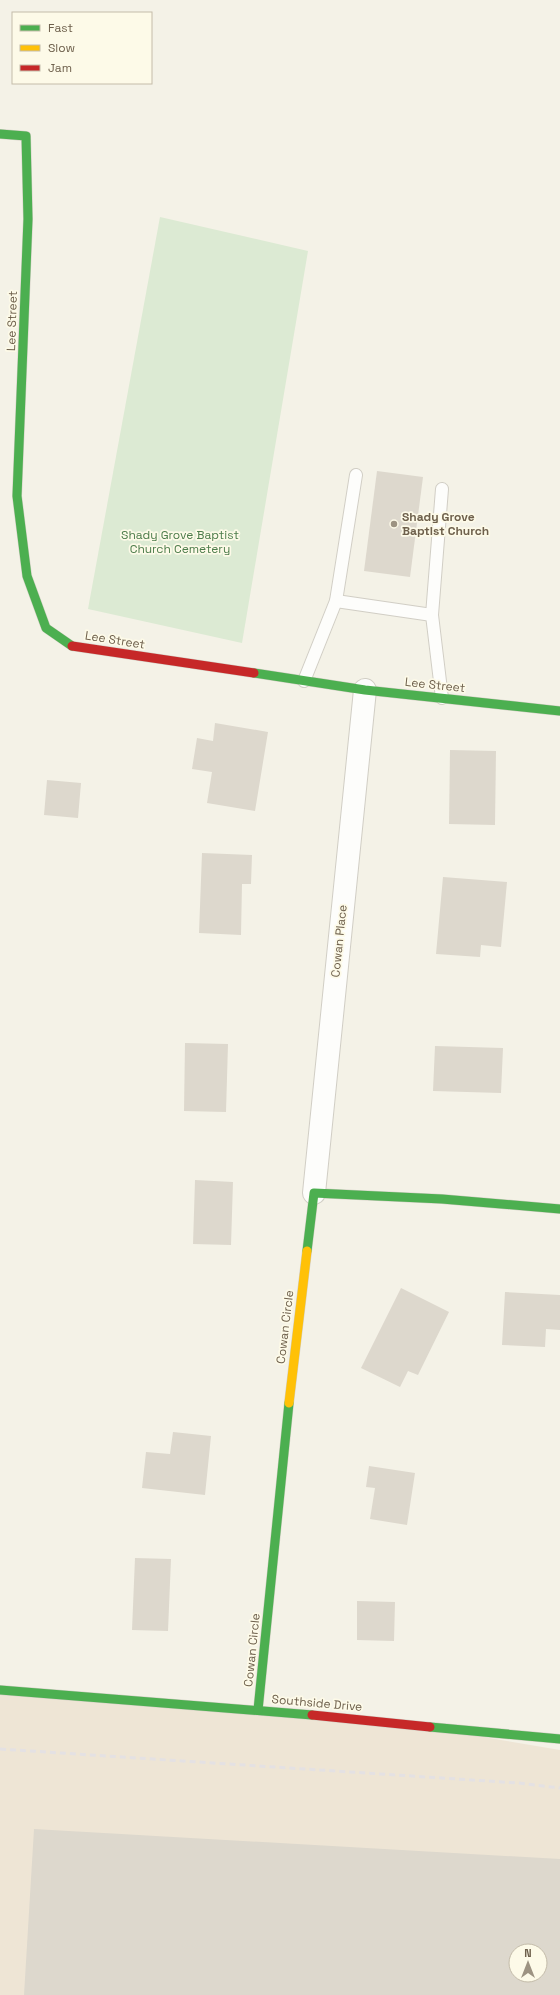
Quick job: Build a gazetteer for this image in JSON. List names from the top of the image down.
{
  "streets": {
    "street": [
      "Lee Street",
      "Cowan Place",
      "Cowan Circle",
      "Southside Drive"
    ]
  },
  "crossings": [
    ["Lee Street", "Cowan Place"],
    ["Cowan Place", "Cowan Circle"],
    ["Cowan Circle", "Southside Drive"]
  ],
  "parks": ["Shady Grove Baptist Church Cemetery"],
  "places": ["Shady Grove Baptist Church"],
  "legend": ["Fast", "Slow", "Jam"],
  "north": "top"
}
